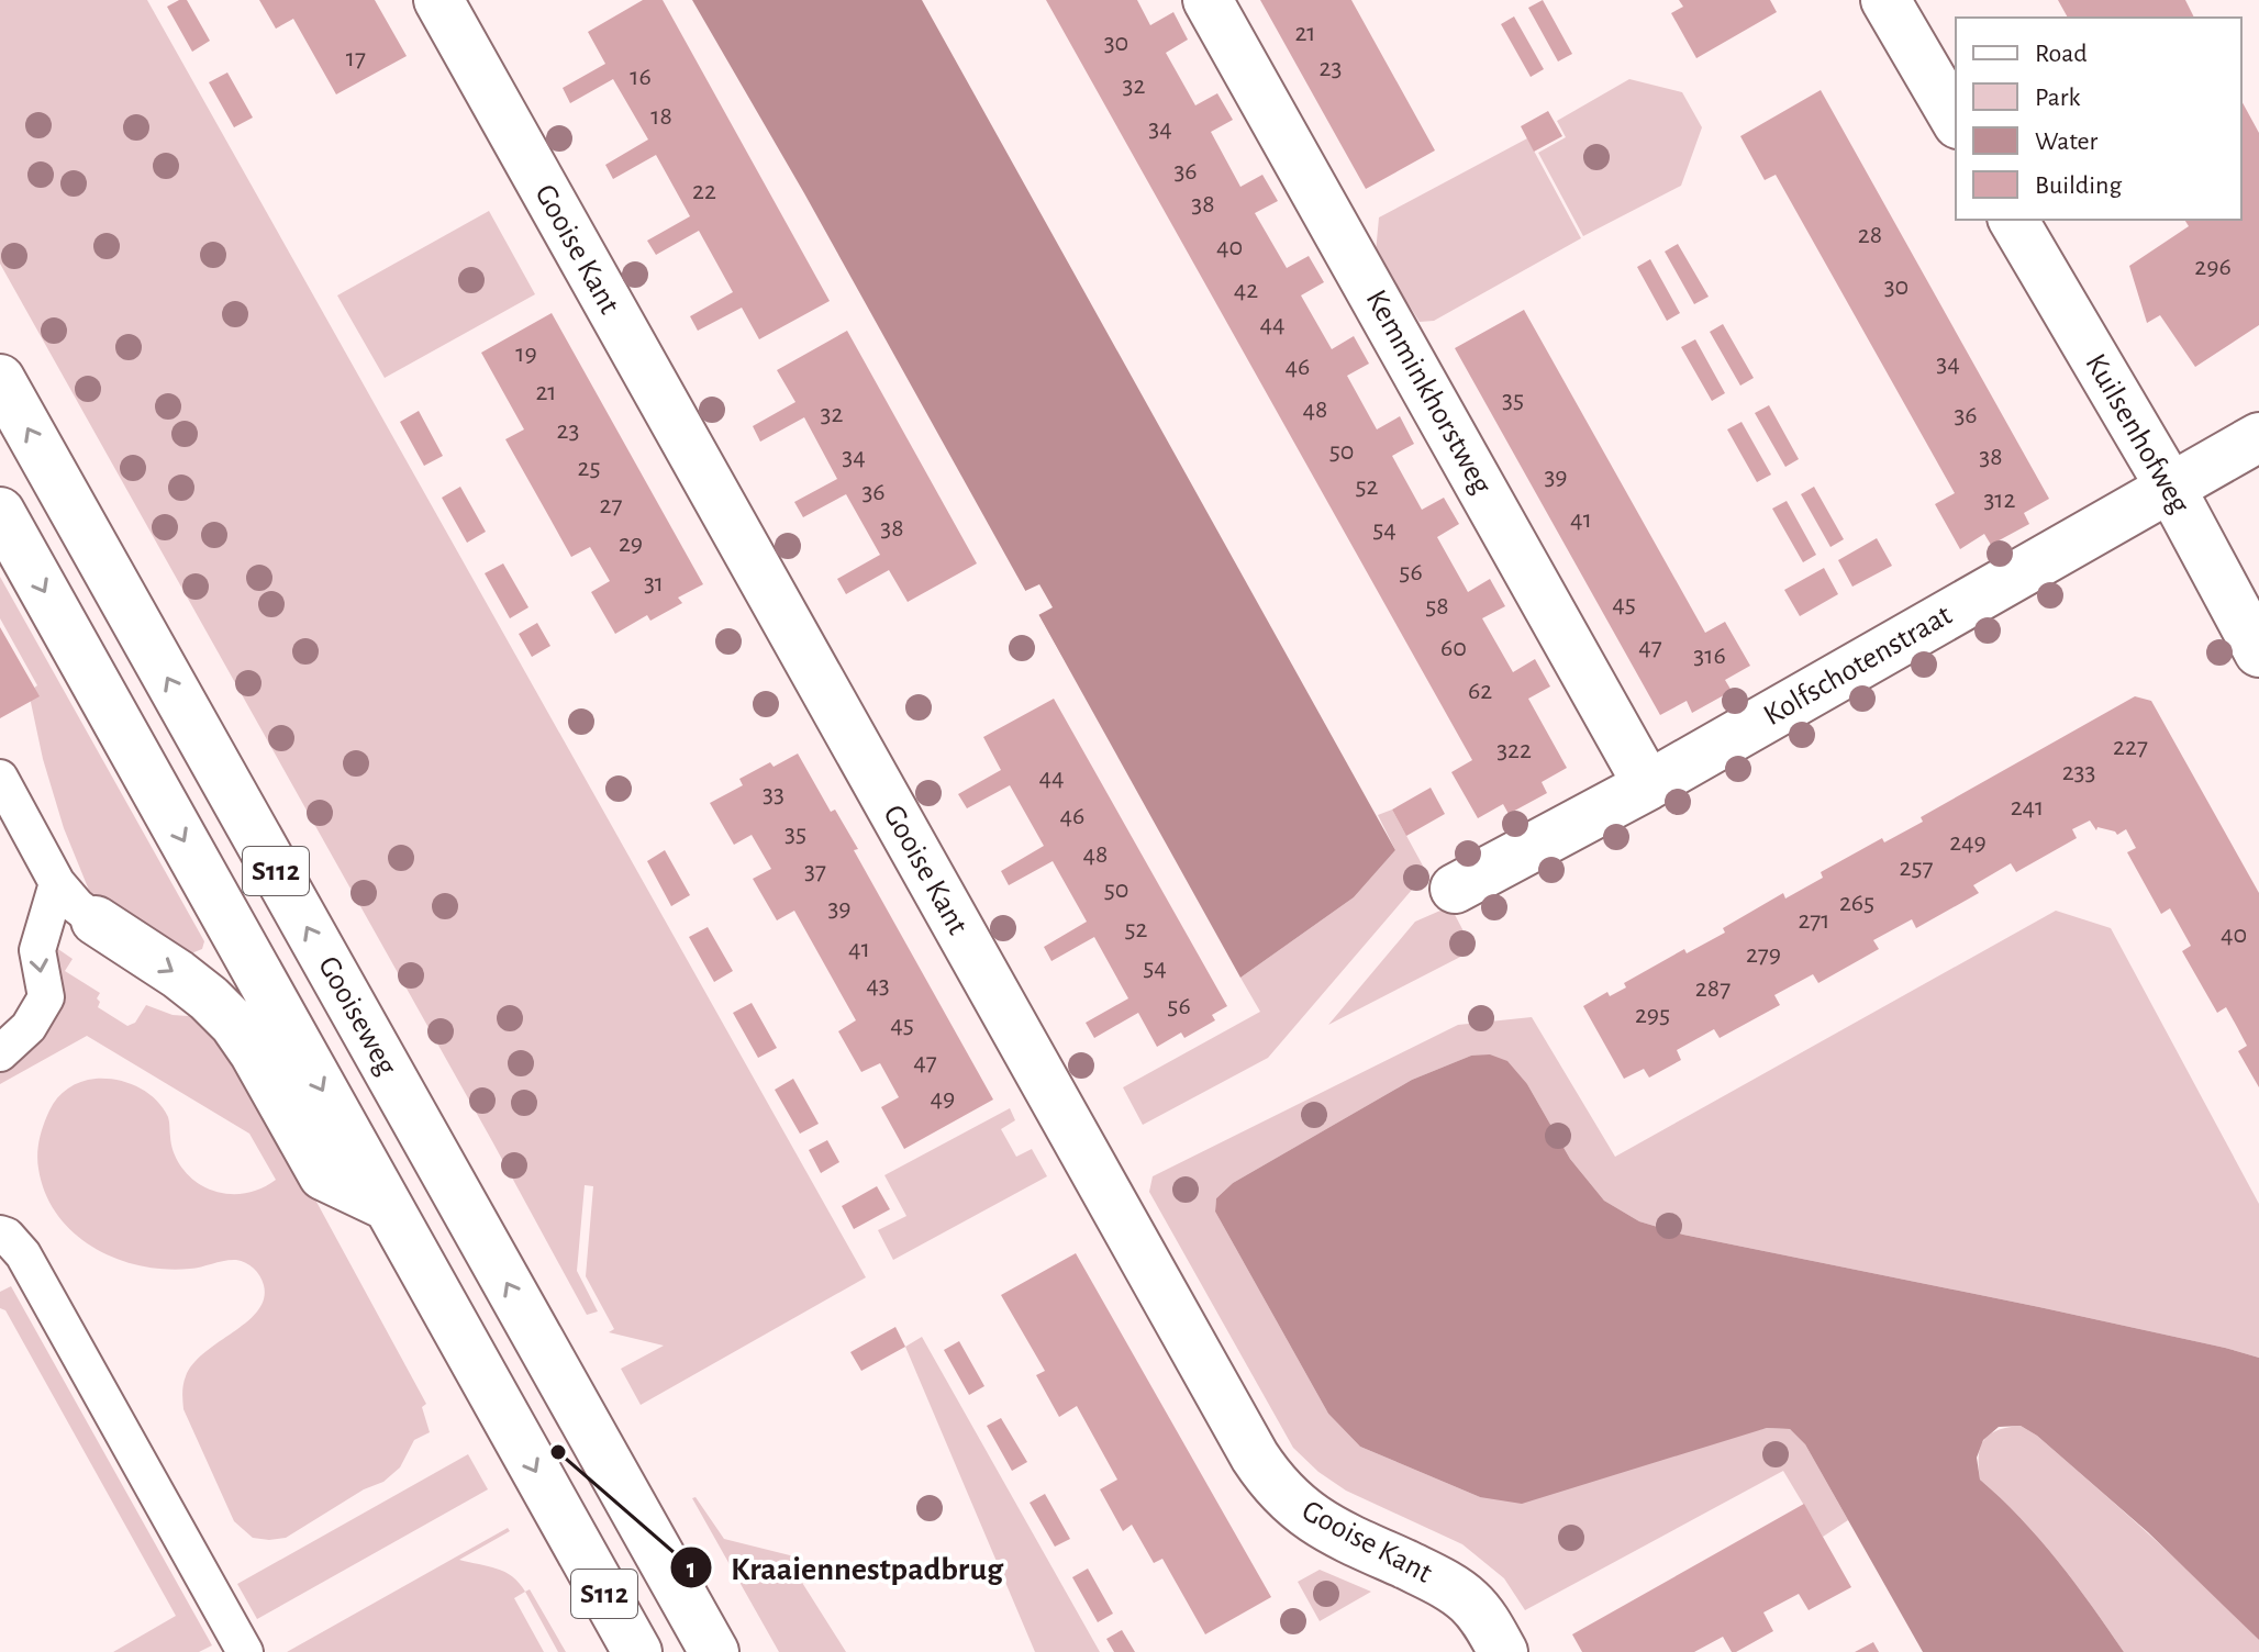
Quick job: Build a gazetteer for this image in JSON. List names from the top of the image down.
{
  "streets": {
    "main road": [
      "Gooise Kant",
      "Kemminkhorstweg",
      "Kuilsenhofweg",
      "Kolfschotenstraat",
      "S112",
      "Gooiseweg"
    ]
  },
  "crossings": [
    ["Kemminkhorstweg", "Kolfschotenstraat"],
    ["Kuilsenhofweg", "Kolfschotenstraat"]
  ],
  "places": ["Kraaiennestpadbrug"],
  "house_numbers": [
    "21",
    "30",
    "17",
    "23",
    "16",
    "32",
    "18",
    "34",
    "36",
    "22",
    "38",
    "28",
    "40",
    "296",
    "30",
    "42",
    "44",
    "19",
    "34",
    "46",
    "21",
    "35",
    "48",
    "32",
    "36",
    "23",
    "50",
    "34",
    "38",
    "25",
    "39",
    "52",
    "36",
    "312",
    "27",
    "41",
    "38",
    "54",
    "29",
    "56",
    "31",
    "45",
    "58",
    "47",
    "60",
    "316",
    "62",
    "227",
    "322",
    "233",
    "44",
    "33",
    "241",
    "46",
    "35",
    "249",
    "48",
    "257",
    "37",
    "50",
    "265",
    "39",
    "271",
    "52",
    "40",
    "41",
    "279",
    "54",
    "43",
    "287",
    "56",
    "295",
    "45",
    "47",
    "49"
  ],
  "legend": [
    "Road",
    "Park",
    "Water",
    "Building"
  ]
}
